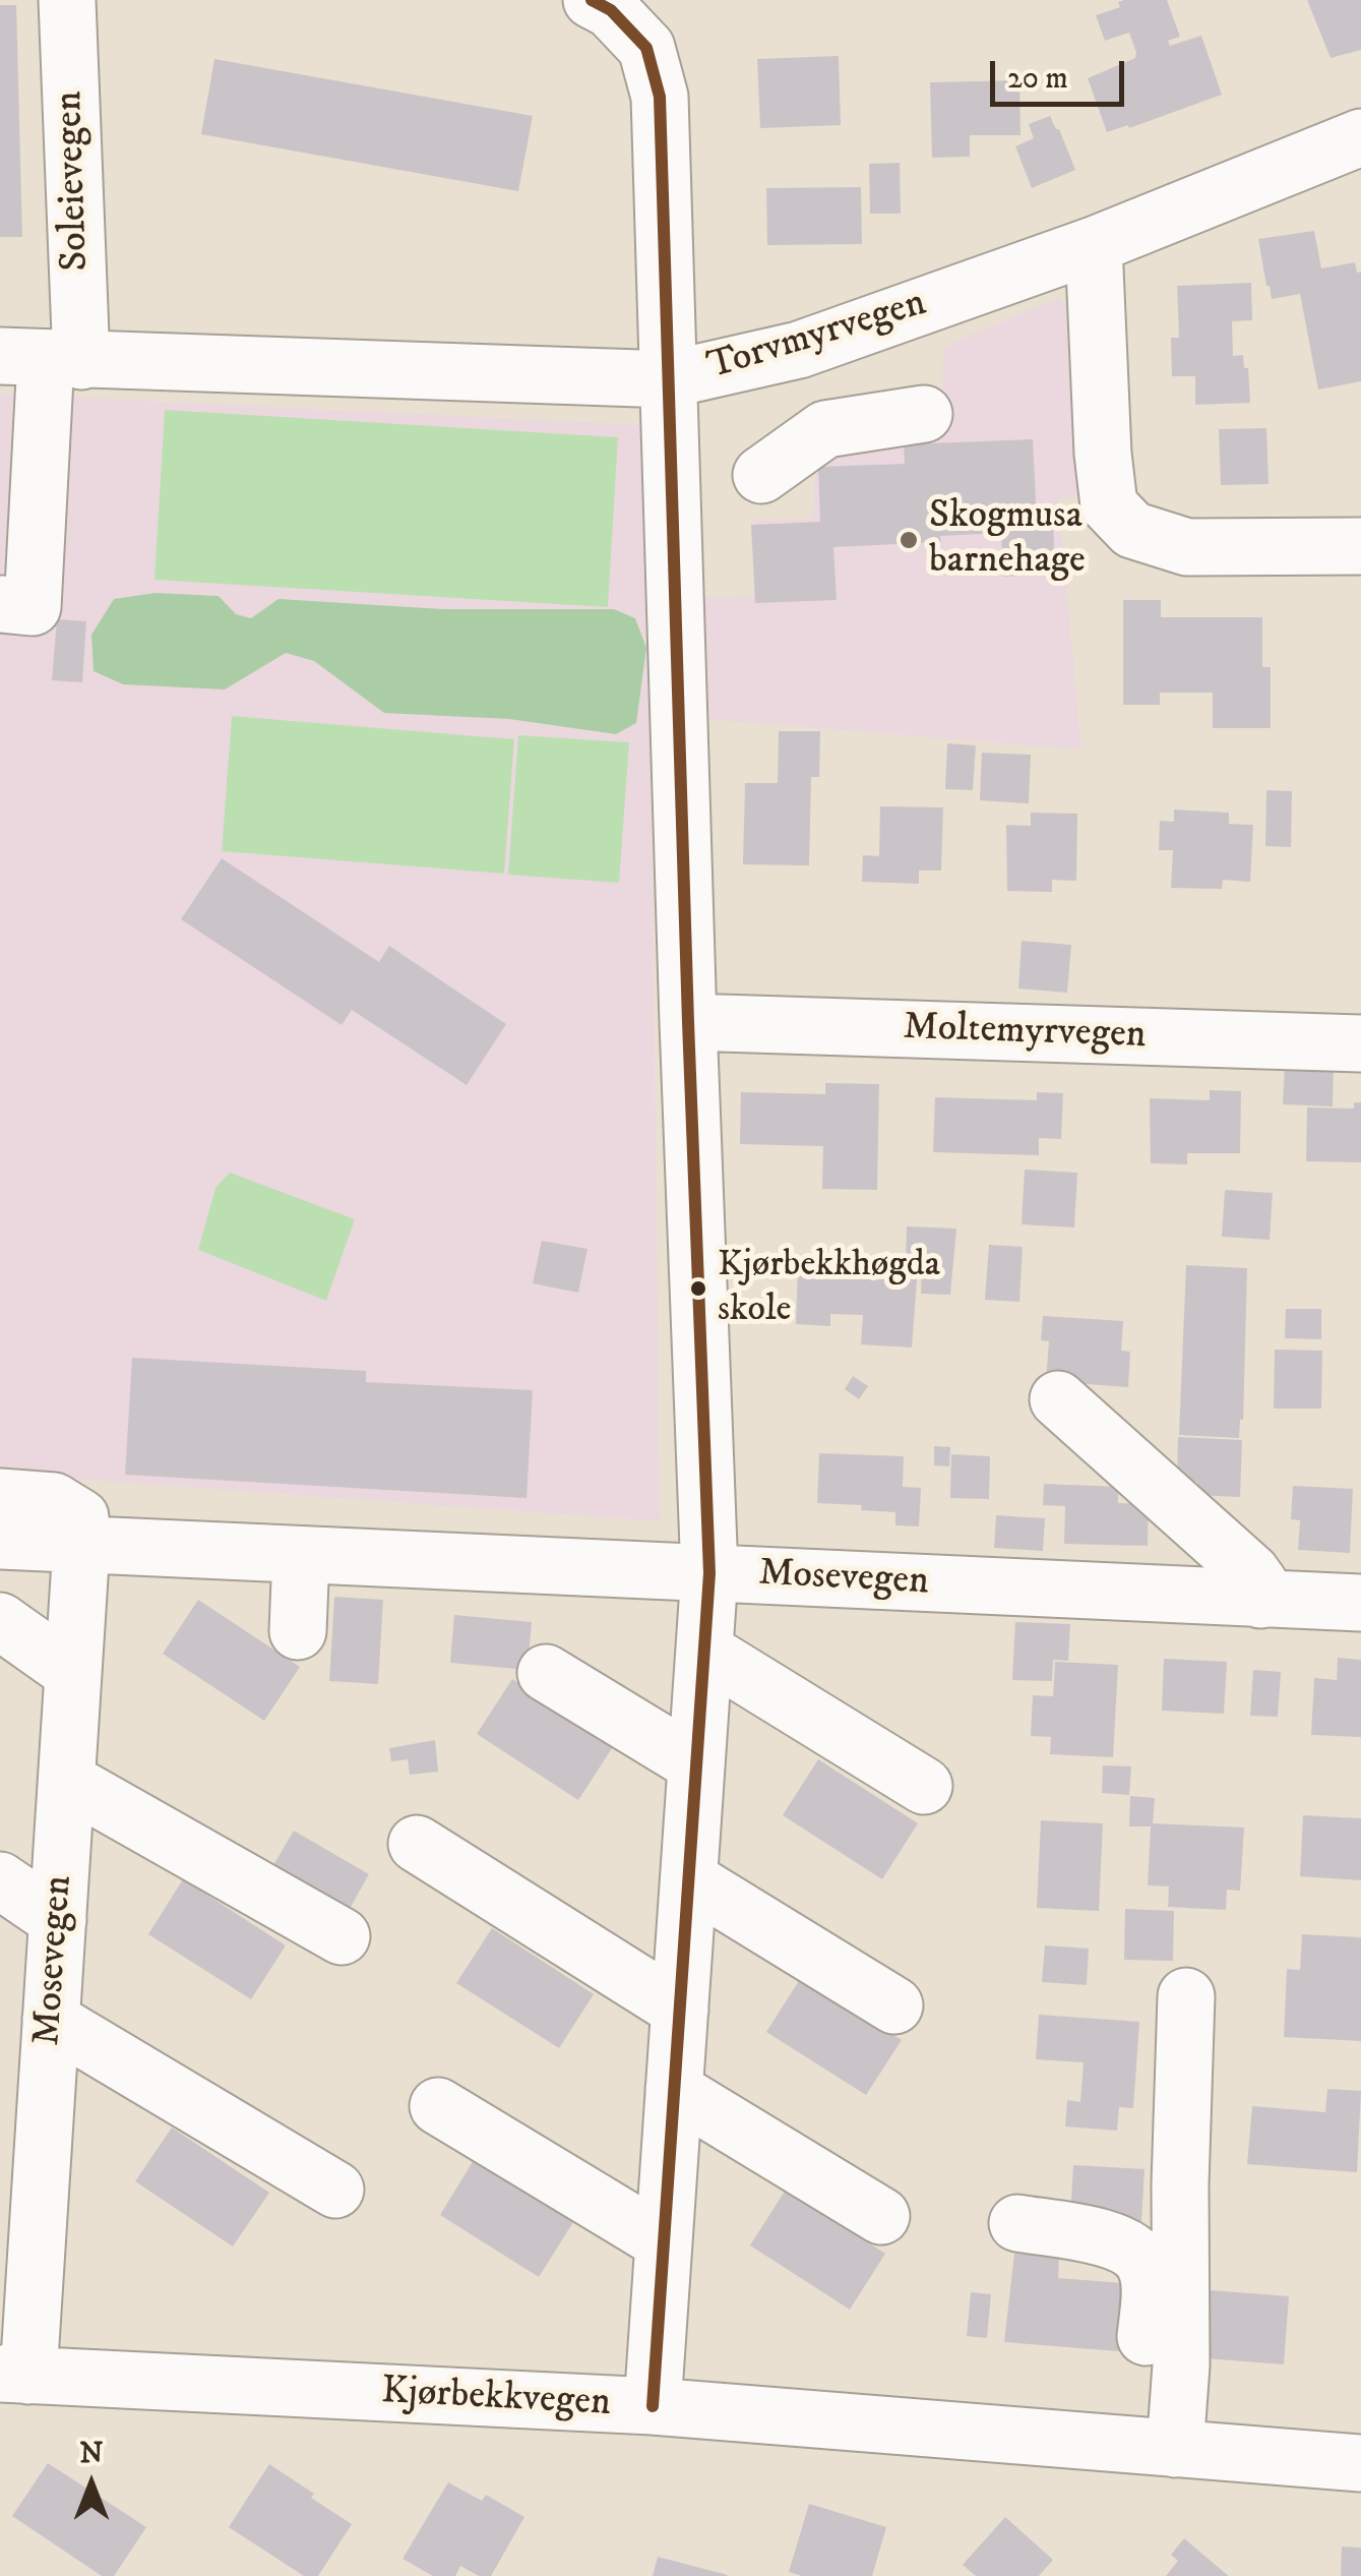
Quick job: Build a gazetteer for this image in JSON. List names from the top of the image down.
{
  "streets": {
    "street": [
      "Soleievegen",
      "Torvmyrvegen",
      "Moltemyrvegen",
      "Mosevegen",
      "Kjørbekkvegen"
    ]
  },
  "crossings": [
    ["Soleievegen", "Torvmyrvegen"],
    ["Mosevegen", "Kjørbekkvegen"]
  ],
  "places": ["Skogmusa barnehage", "Kjørbekkhøgda skole"],
  "scale_bar": "20 m",
  "north": "top"
}
